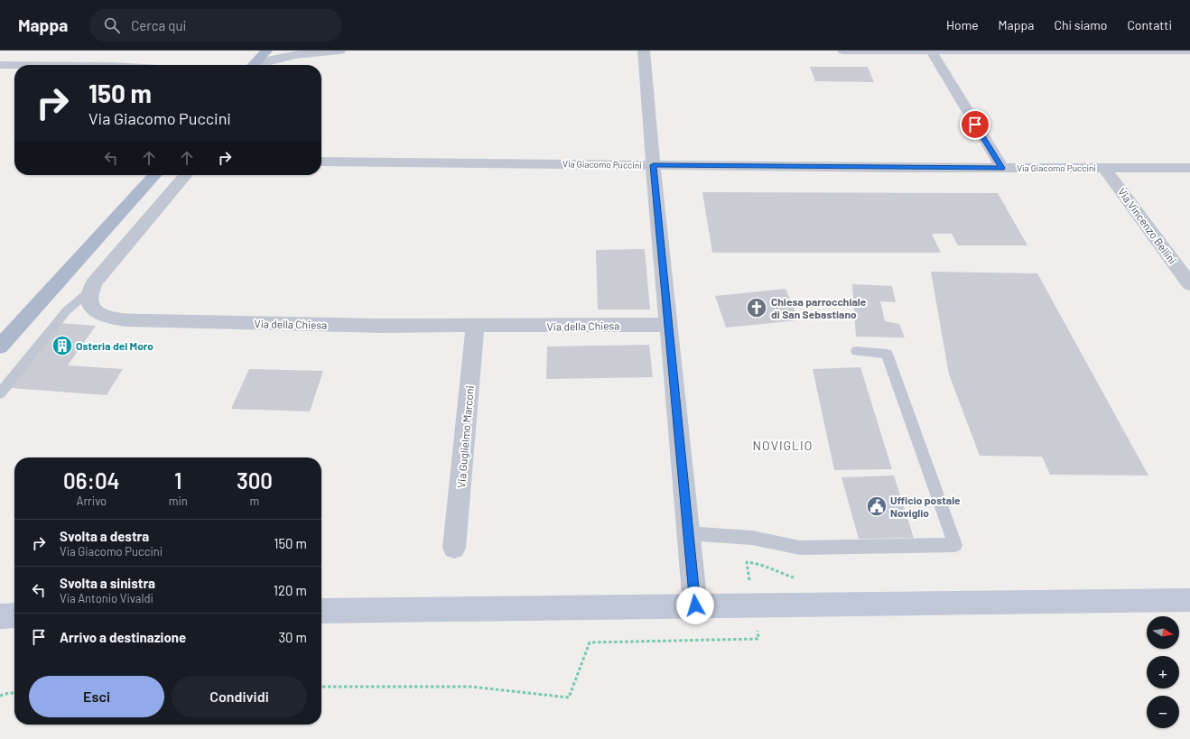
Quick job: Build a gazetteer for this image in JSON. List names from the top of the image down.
{
  "streets": {
    "street": [
      "Via Giacomo Puccini",
      "Via Vincenzo Bellini",
      "Via della Chiesa",
      "Via Guglielmo Marconi"
    ]
  },
  "crossings": [
    ["Via Giacomo Puccini", "Via Vincenzo Bellini"],
    ["Via della Chiesa", "Via Guglielmo Marconi"]
  ],
  "districts": ["NOVIGLIO"],
  "places": {
    "church": ["Chiesa parrocchiale di San Sebastiano"],
    "building": ["Osteria del Moro"],
    "public building": ["Ufficio postale Noviglio"]
  },
  "north": "right",
  "page": {
    "header": "Mappa",
    "search": "Cerca qui",
    "nav": [
      "Home",
      "Mappa",
      "Chi siamo",
      "Contatti"
    ],
    "turn": ["150 m", "Via Giacomo Puccini"],
    "eta": [
      "06:04",
      "Arrivo",
      "1",
      "min",
      "300",
      "m"
    ],
    "list": [
      {
        "name": "Svolta a destra",
        "note": "Via Giacomo Puccini",
        "value": "150 m"
      },
      {
        "name": "Svolta a sinistra",
        "note": "Via Antonio Vivaldi",
        "value": "120 m"
      },
      {
        "name": "Arrivo a destinazione",
        "value": "30 m"
      }
    ],
    "map_buttons": ["+", "−"],
    "buttons": ["Esci", "Condividi"]
  }
}
